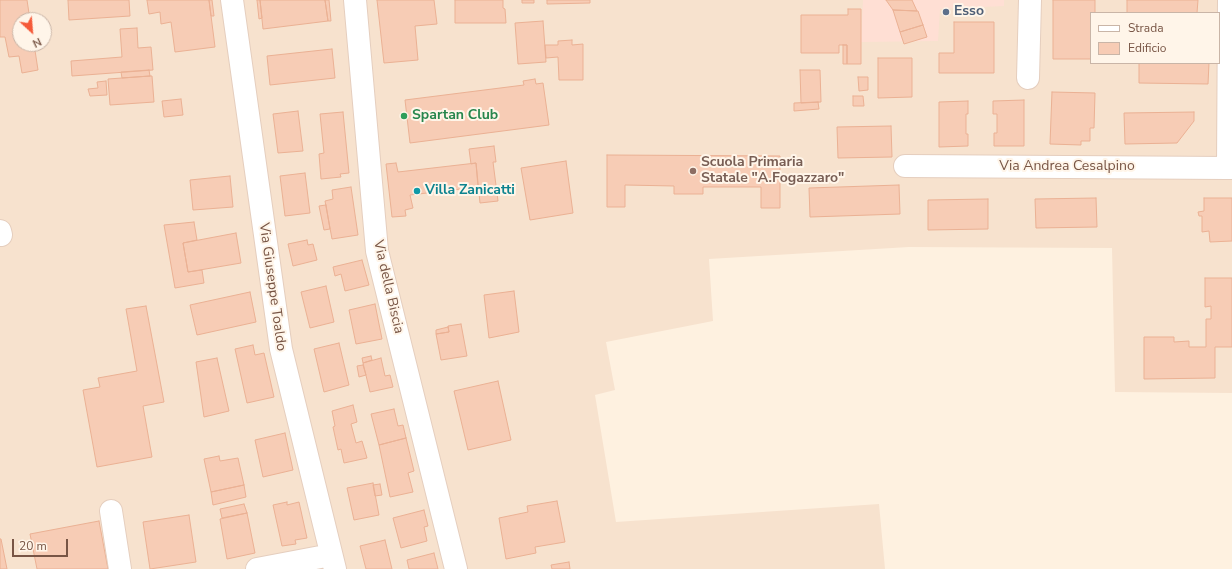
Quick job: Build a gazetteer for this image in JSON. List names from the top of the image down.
{
  "streets": {
    "street": ["Via Andrea Cesalpino", "Via Giuseppe Toaldo", "Via della Biscia"]
  },
  "places": [
    "Esso",
    "Spartan Club",
    "Scuola Primaria Statale \"A.Fogazzaro\"",
    "Villa Zanicatti"
  ],
  "legend": ["Strada", "Edificio"],
  "scale_bar": "20 m",
  "north": "bottom right"
}
